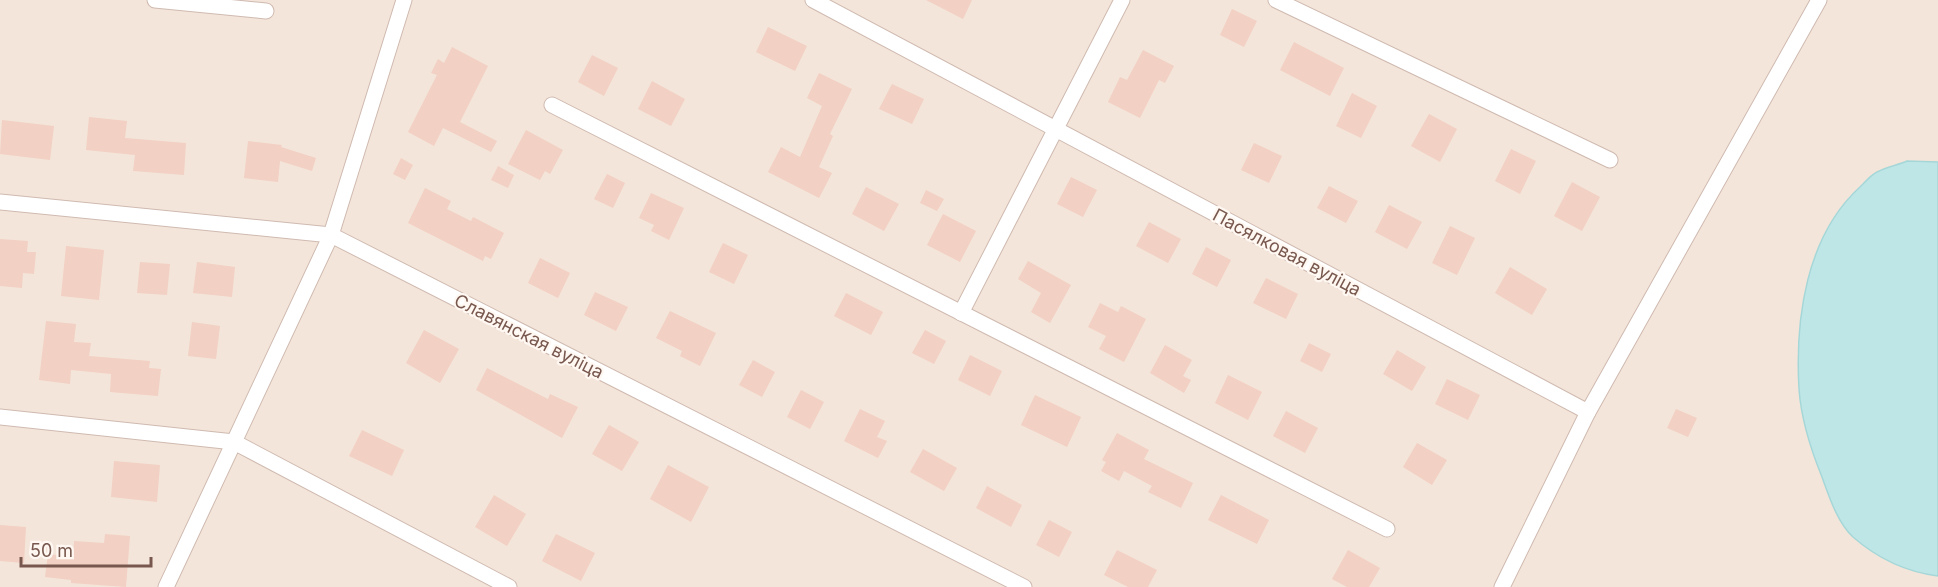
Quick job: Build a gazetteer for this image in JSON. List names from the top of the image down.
{
  "streets": {
    "street": ["Пасялковая вуліца", "Славянская вуліца"]
  },
  "scale_bar": "50 m"
}
